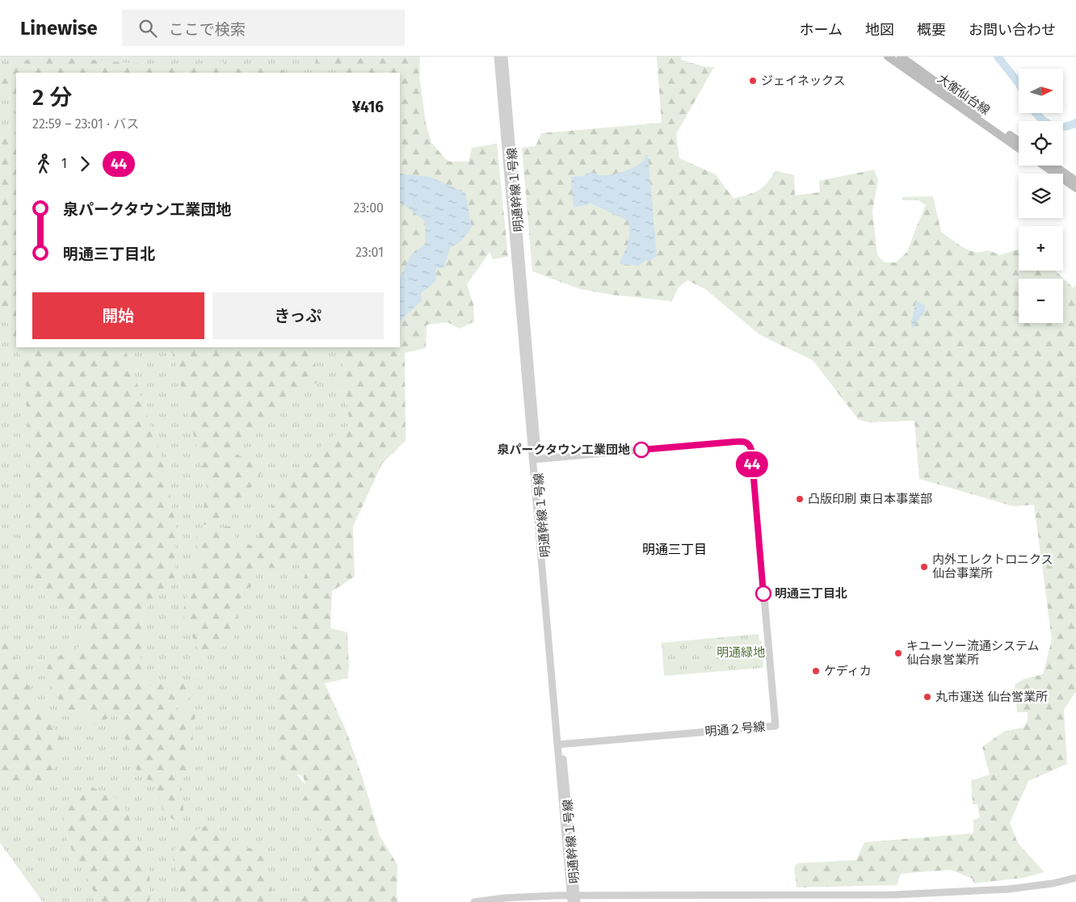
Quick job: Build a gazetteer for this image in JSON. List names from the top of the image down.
{
  "streets": {
    "main road": ["大衡仙台線"],
    "street": ["明通幹線１号線", "明通２号線"]
  },
  "crossings": [
    ["明通幹線１号線", "明通２号線"]
  ],
  "districts": ["明通三丁目"],
  "parks": ["明通緑地"],
  "places": [
    "ジェイネックス",
    "泉パークタウン工業団地",
    "凸版印刷 東日本事業部",
    "内外エレクトロニクス 仙台事業所",
    "明通三丁目北",
    "キユーソー流通システム 仙台泉営業所",
    "ケディカ",
    "丸市運送 仙台営業所"
  ],
  "lines": ["bus line 44"],
  "north": "right",
  "page": {
    "header": "Linewise",
    "search": "ここで検索",
    "nav": [
      "ホーム",
      "地図",
      "概要",
      "お問い合わせ"
    ],
    "on_map": "44",
    "map_buttons": ["+", "−"],
    "heading": ["2 分", "22:59 – 23:01 · バス", "¥416"],
    "legs": ["1", "44"],
    "list": [
      {
        "name": "泉パークタウン工業団地",
        "value": "23:00"
      },
      {
        "name": "明通三丁目北",
        "value": "23:01"
      }
    ],
    "buttons": ["開始", "きっぷ"]
  }
}
